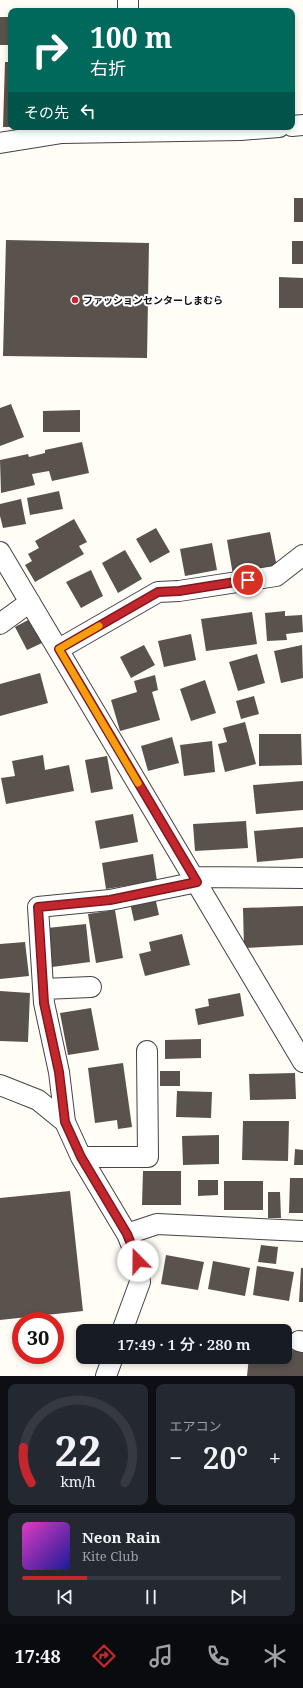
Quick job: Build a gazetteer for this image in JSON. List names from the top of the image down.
{
  "places": ["ファッションセンターしまむら"],
  "page": {
    "turn": ["100 m", "右折"],
    "then": "その先",
    "limit": "30",
    "trip": "17:49 · 1 分 · 280 m",
    "tile": "エアコン",
    "heat": ["−", "20°", "+"],
    "song": ["Neon Rain", "Kite Club"],
    "tabs": "17:48",
    "gauge": ["22", "km/h"]
  }
}
